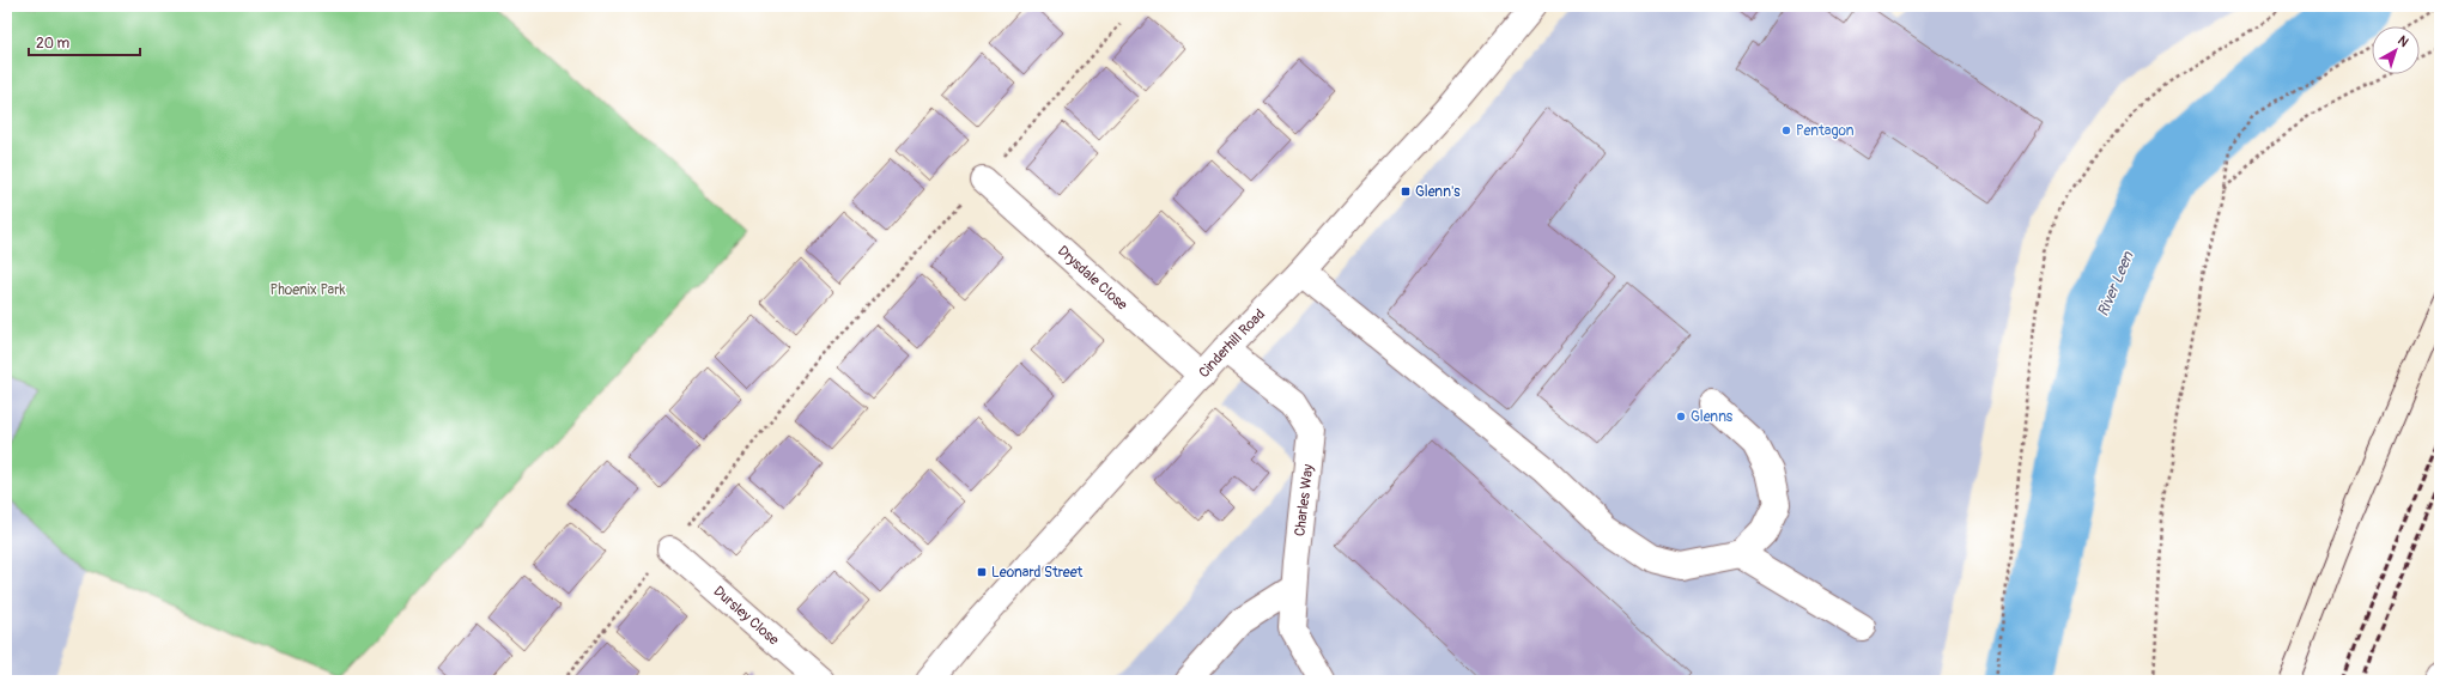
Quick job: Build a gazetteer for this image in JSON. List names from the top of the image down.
{
  "streets": {
    "street": [
      "Drysdale Close",
      "Cinderhill Road",
      "Charles Way",
      "Dursley Close"
    ]
  },
  "crossings": [
    ["Drysdale Close", "Cinderhill Road"],
    ["Cinderhill Road", "Charles Way"]
  ],
  "water": ["River Leen"],
  "parks": ["Phoenix Park"],
  "places": {
    "other": ["Pentagon", "Glenns"],
    "transit": ["Glenn's", "Leonard Street"]
  },
  "scale_bar": "20 m",
  "north": "top right"
}
